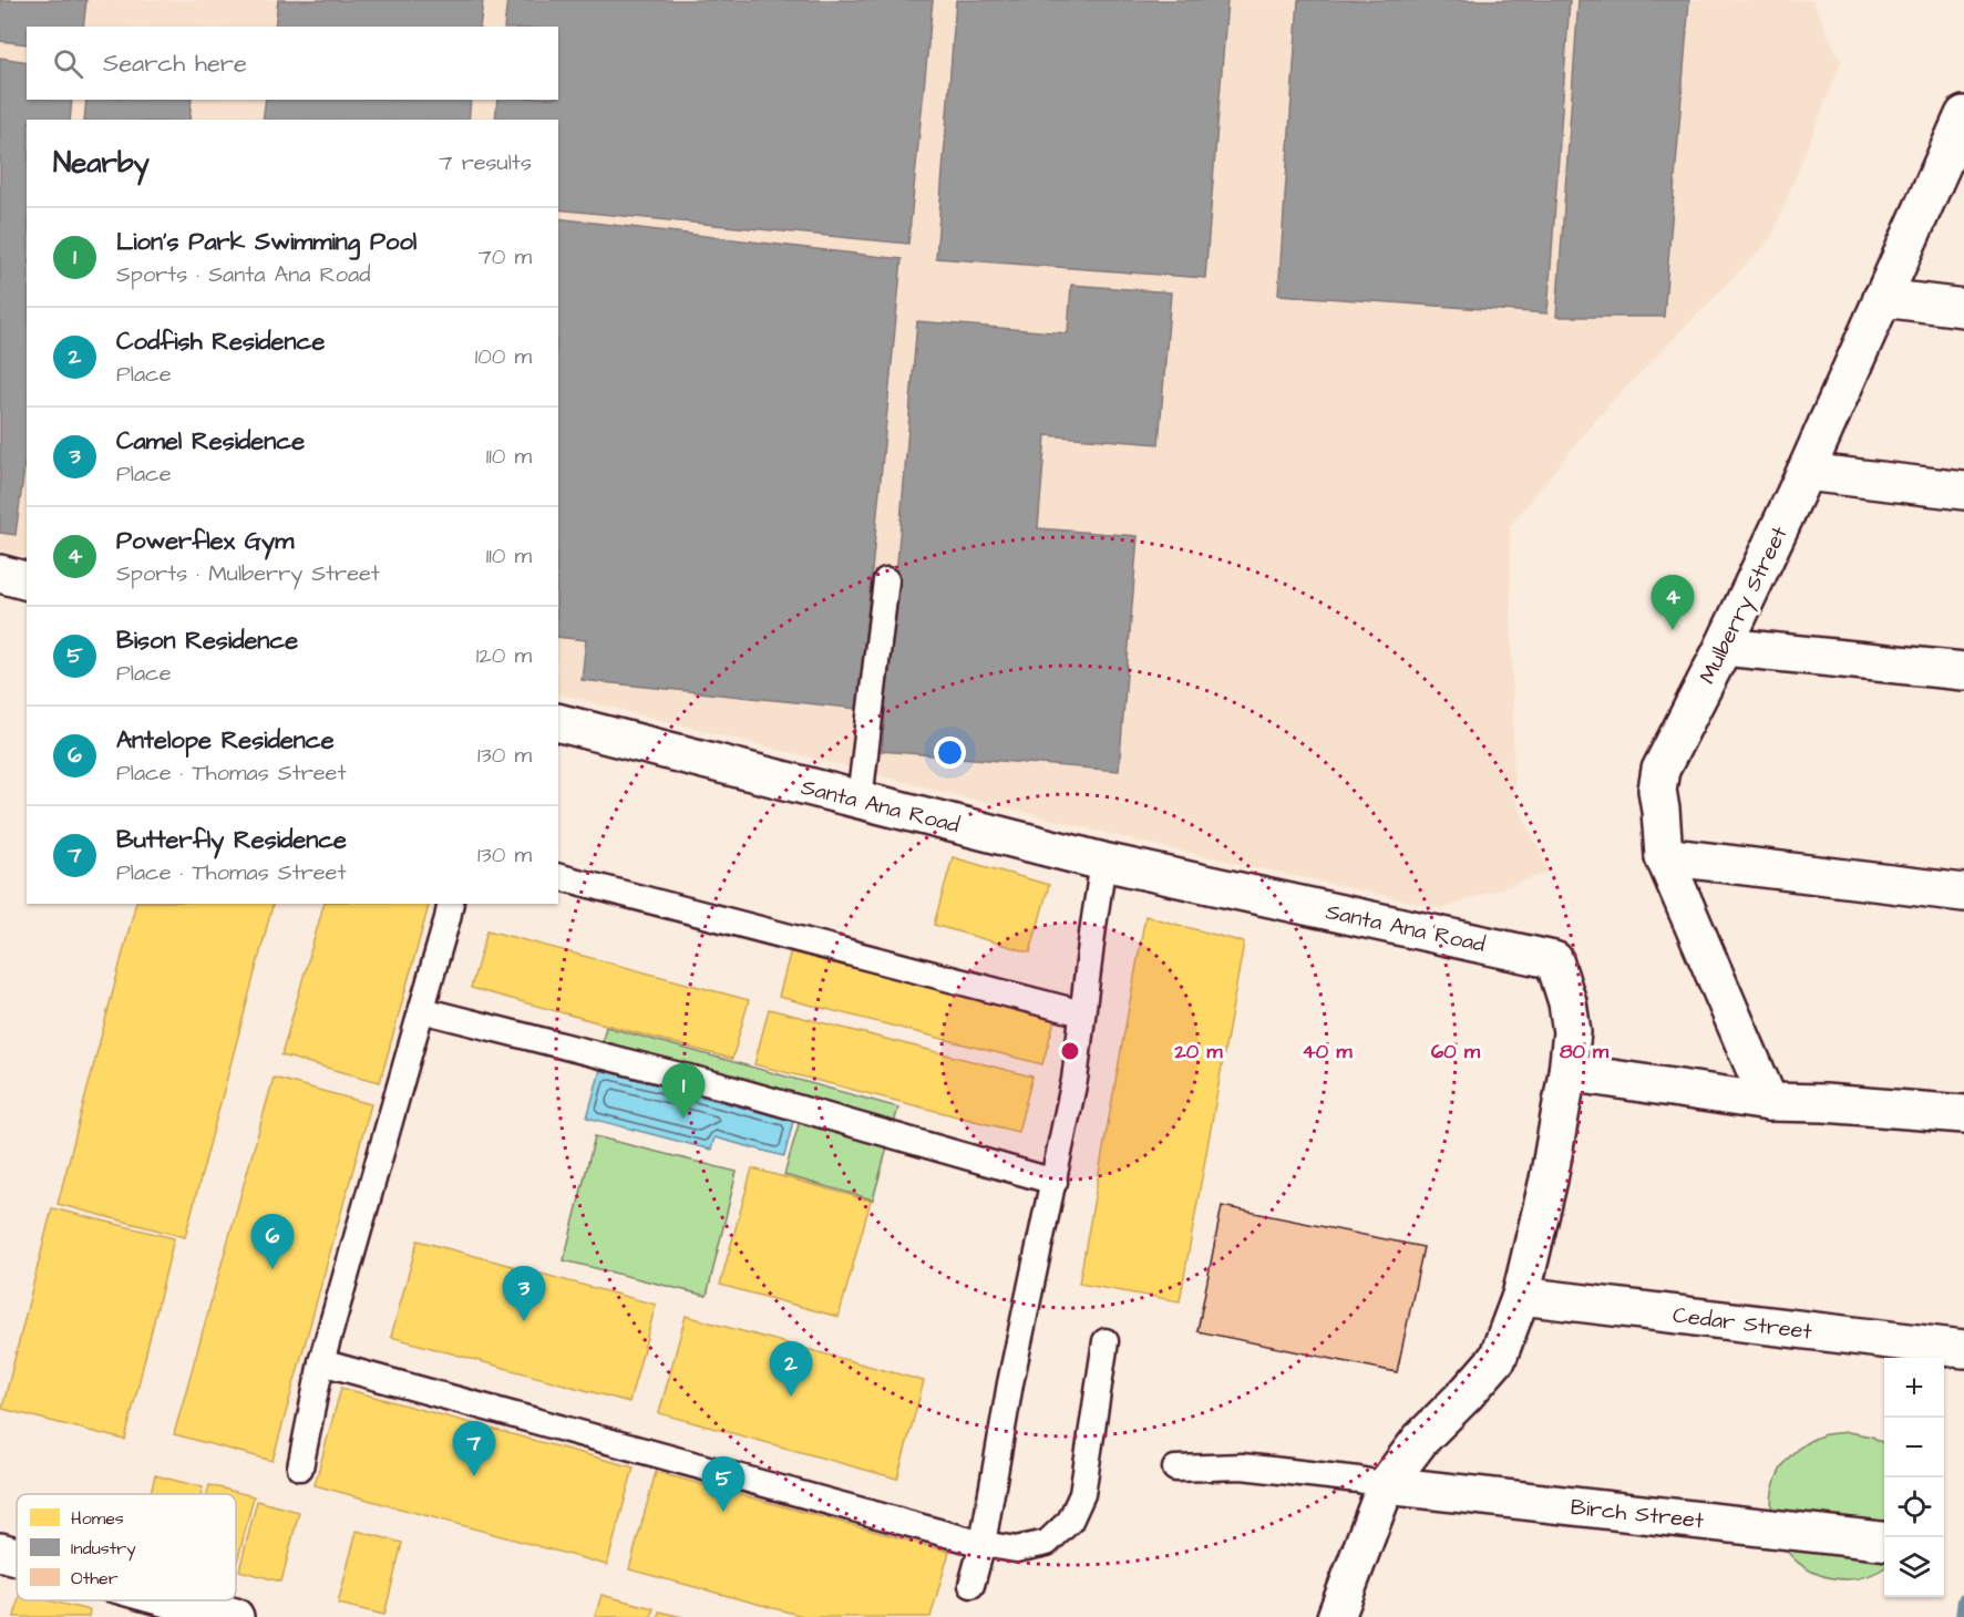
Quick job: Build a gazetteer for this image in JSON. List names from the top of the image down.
{
  "streets": {
    "street": [
      "Mulberry Street",
      "Santa Ana Road",
      "Cedar Street",
      "Birch Street"
    ]
  },
  "crossings": [
    ["Santa Ana Road", "Cedar Street"],
    ["Santa Ana Road", "Birch Street"]
  ],
  "legend": ["Homes", "Industry", "Other"],
  "page": {
    "search": "Search here",
    "heading": ["Nearby", "7 results"],
    "list": [
      {
        "mark": "1",
        "name": "Lion's Park Swimming Pool",
        "note": "Sports · Santa Ana Road",
        "value": "70 m"
      },
      {
        "mark": "2",
        "name": "Codfish Residence",
        "note": "Place",
        "value": "100 m"
      },
      {
        "mark": "3",
        "name": "Camel Residence",
        "note": "Place",
        "value": "110 m"
      },
      {
        "mark": "4",
        "name": "Powerflex Gym",
        "note": "Sports · Mulberry Street",
        "value": "110 m"
      },
      {
        "mark": "5",
        "name": "Bison Residence",
        "note": "Place",
        "value": "120 m"
      },
      {
        "mark": "6",
        "name": "Antelope Residence",
        "note": "Place · Thomas Street",
        "value": "130 m"
      },
      {
        "mark": "7",
        "name": "Butterfly Residence",
        "note": "Place · Thomas Street",
        "value": "130 m"
      }
    ],
    "pins": [
      "4",
      "1",
      "6",
      "3",
      "2",
      "7",
      "5"
    ],
    "map_buttons": ["+", "−"]
  },
  "rings": [
    "20 m",
    "40 m",
    "60 m",
    "80 m"
  ]
}
